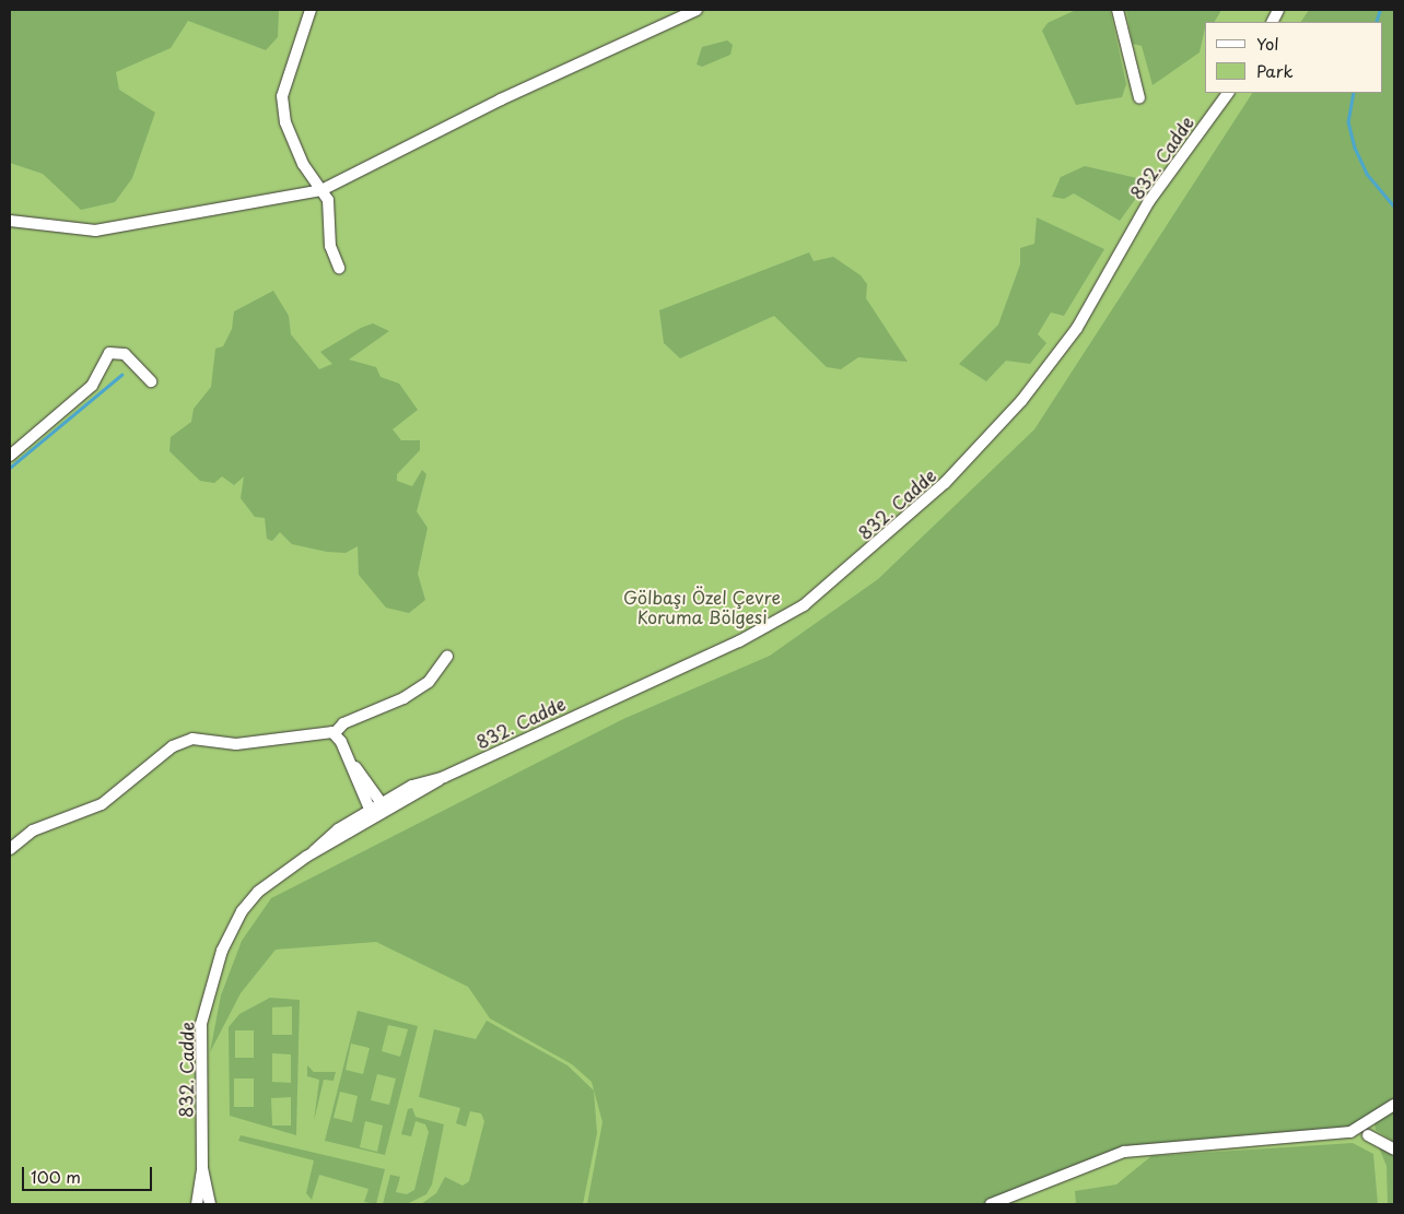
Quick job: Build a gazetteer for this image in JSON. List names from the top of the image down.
{
  "streets": {
    "street": ["832. Cadde"]
  },
  "parks": ["Gölbaşı Özel Çevre Koruma Bölgesi"],
  "legend": ["Yol", "Park"],
  "scale_bar": "100 m"
}
